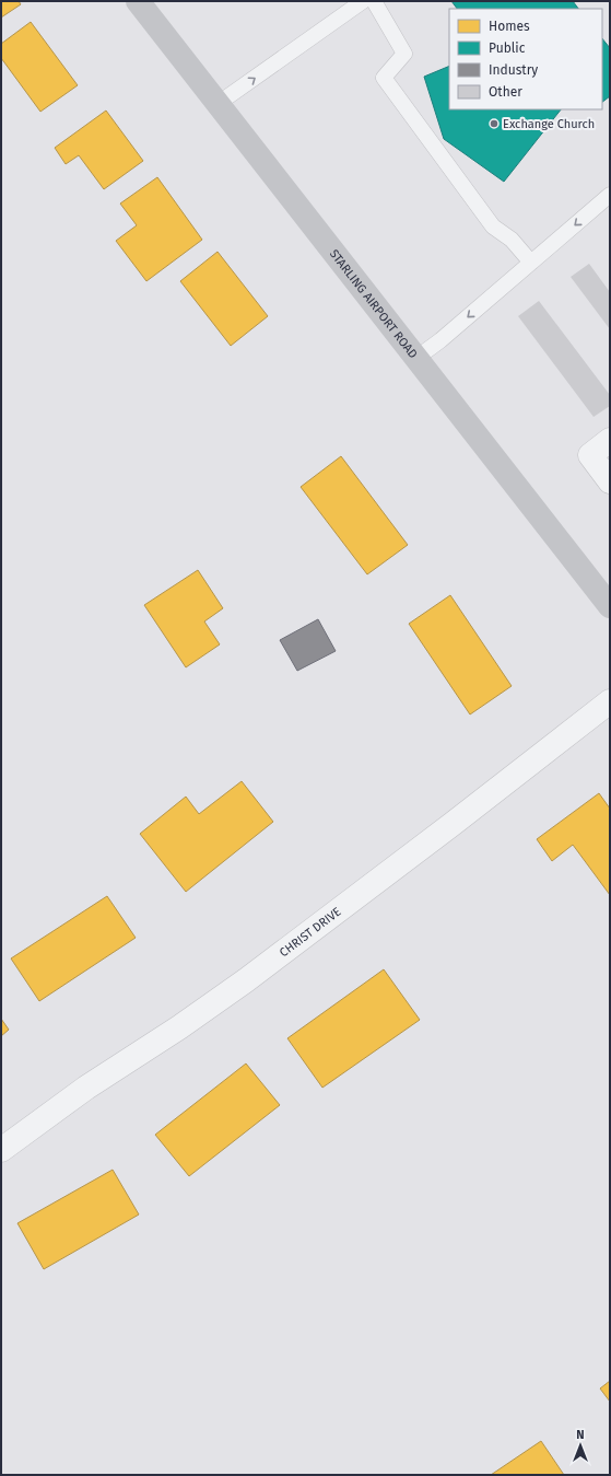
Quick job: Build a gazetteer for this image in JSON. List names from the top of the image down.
{
  "streets": {
    "street": ["STARLING AIRPORT ROAD", "CHRIST DRIVE"]
  },
  "places": ["Exchange Church"],
  "legend": [
    "Homes",
    "Public",
    "Industry",
    "Other"
  ],
  "north": "top"
}
